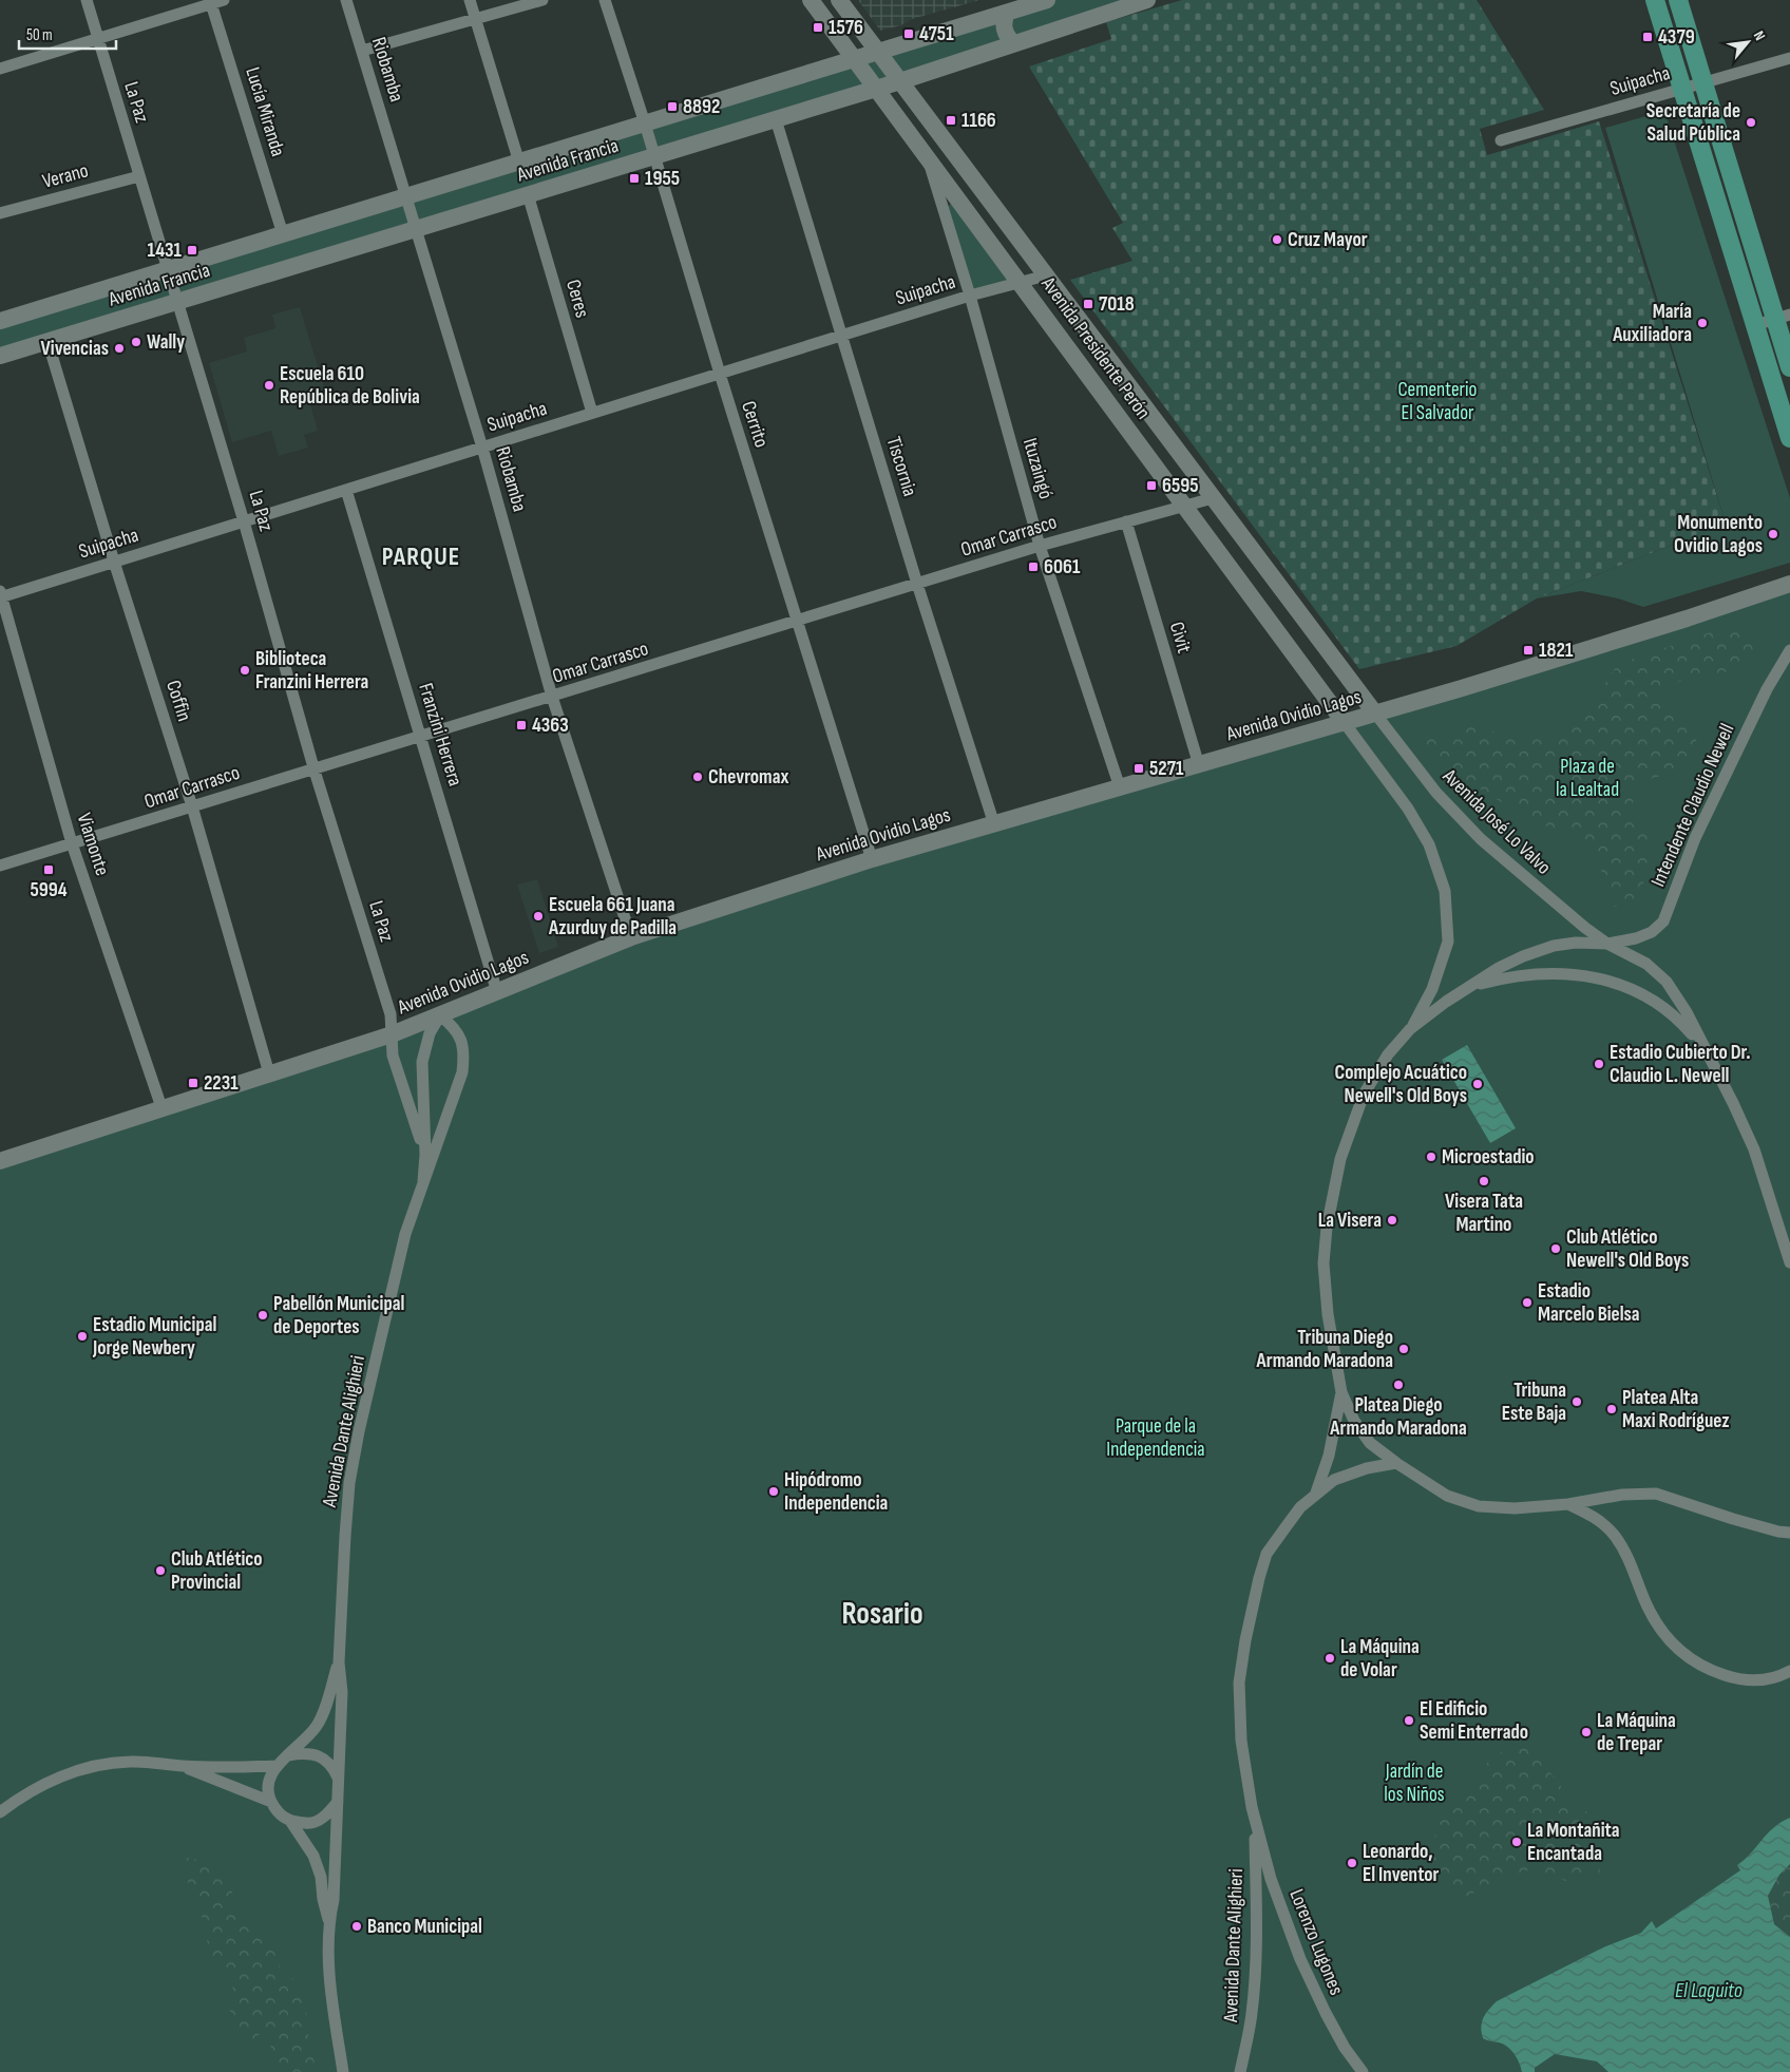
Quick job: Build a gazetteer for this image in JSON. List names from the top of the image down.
{
  "streets": {
    "main road": ["Avenida Francia", "Avenida Presidente Perón", "Avenida Ovidio Lagos"],
    "street": [
      "Riobamba",
      "Suipacha",
      "La Paz",
      "Lucía Miranda",
      "Verano",
      "Ceres",
      "Cerrito",
      "Tiscornia",
      "Ituzaingó",
      "Omar Carrasco",
      "Civit",
      "Coffin",
      "Franzini Herrera",
      "Intendente Claudio Newell",
      "Avenida José Lo Valvo",
      "Viamonte",
      "Avenida Dante Alighieri",
      "Lorenzo Lugones"
    ]
  },
  "crossings": [
    ["Riobamba", "Suipacha"],
    ["Riobamba", "Avenida Francia"],
    ["Riobamba", "Omar Carrasco"],
    ["Riobamba", "Avenida Ovidio Lagos"],
    ["Suipacha", "La Paz"],
    ["Suipacha", "Ceres"],
    ["Suipacha", "Avenida Presidente Perón"],
    ["Suipacha", "Cerrito"],
    ["Suipacha", "Tiscornia"],
    ["Suipacha", "Ituzaingó"],
    ["Suipacha", "Coffin"],
    ["Suipacha", "Franzini Herrera"],
    ["Suipacha", "Viamonte"],
    ["La Paz", "Avenida Francia"],
    ["La Paz", "Verano"],
    ["La Paz", "Omar Carrasco"],
    ["La Paz", "Avenida Ovidio Lagos"],
    ["La Paz", "Avenida Dante Alighieri"],
    ["Lucía Miranda", "Avenida Francia"],
    ["Avenida Francia", "Ceres"],
    ["Avenida Francia", "Avenida Presidente Perón"],
    ["Avenida Francia", "Cerrito"],
    ["Avenida Francia", "Tiscornia"],
    ["Avenida Francia", "Coffin"],
    ["Avenida Presidente Perón", "Ituzaingó"],
    ["Avenida Presidente Perón", "Omar Carrasco"],
    ["Avenida Presidente Perón", "Avenida Ovidio Lagos"],
    ["Avenida Presidente Perón", "Avenida José Lo Valvo"],
    ["Cerrito", "Omar Carrasco"],
    ["Cerrito", "Avenida Ovidio Lagos"],
    ["Tiscornia", "Omar Carrasco"],
    ["Tiscornia", "Avenida Ovidio Lagos"],
    ["Ituzaingó", "Omar Carrasco"],
    ["Ituzaingó", "Avenida Ovidio Lagos"],
    ["Omar Carrasco", "Civit"],
    ["Omar Carrasco", "Coffin"],
    ["Omar Carrasco", "Franzini Herrera"],
    ["Omar Carrasco", "Viamonte"],
    ["Civit", "Avenida Ovidio Lagos"],
    ["Coffin", "Avenida Ovidio Lagos"],
    ["Avenida Ovidio Lagos", "Franzini Herrera"],
    ["Avenida Ovidio Lagos", "Avenida José Lo Valvo"],
    ["Avenida Ovidio Lagos", "Viamonte"],
    ["Avenida Ovidio Lagos", "Avenida Dante Alighieri"],
    ["Intendente Claudio Newell", "Avenida José Lo Valvo"],
    ["Avenida Dante Alighieri", "Lorenzo Lugones"]
  ],
  "districts": ["PARQUE", "Rosario"],
  "water": ["El Laguito"],
  "parks": [
    "Cementerio El Salvador",
    "Plaza de la Lealtad",
    "Parque de la Independencia",
    "Jardín de los Niños"
  ],
  "places": {
    "transit": [
      "1576",
      "4751",
      "4379",
      "8892",
      "1166",
      "1955",
      "1431",
      "7018",
      "6595",
      "6061",
      "1821",
      "4363",
      "5271",
      "5994",
      "2231"
    ],
    "other": [
      "Secretaría de Salud Pública",
      "Cruz Mayor",
      "María Auxiliadora",
      "Wally",
      "Vivencias",
      "Escuela 610 República de Bolivia",
      "Monumento Ovidio Lagos",
      "Biblioteca Franzini Herrera",
      "Chevromax",
      "Escuela 661 Juana Azurduy de Padilla",
      "Estadio Cubierto Dr. Claudio L. Newell",
      "Complejo Acuático Newell's Old Boys",
      "Microestadio",
      "Visera Tata Martino",
      "La Visera",
      "Club Atlético Newell's Old Boys",
      "Estadio Marcelo Bielsa",
      "Pabellón Municipal de Deportes",
      "Estadio Municipal Jorge Newbery",
      "Tribuna Diego Armando Maradona",
      "Platea Diego Armando Maradona",
      "Tribuna Este Baja",
      "Platea Alta Maxi Rodríguez",
      "Hipódromo Independencia",
      "Club Atlético Provincial",
      "La Máquina de Volar",
      "El Edificio Semi Enterrado",
      "La Máquina de Trepar",
      "La Montañita Encantada",
      "Leonardo, El Inventor",
      "Banco Municipal"
    ]
  },
  "scale_bar": "50 m",
  "north": "top right"
}
